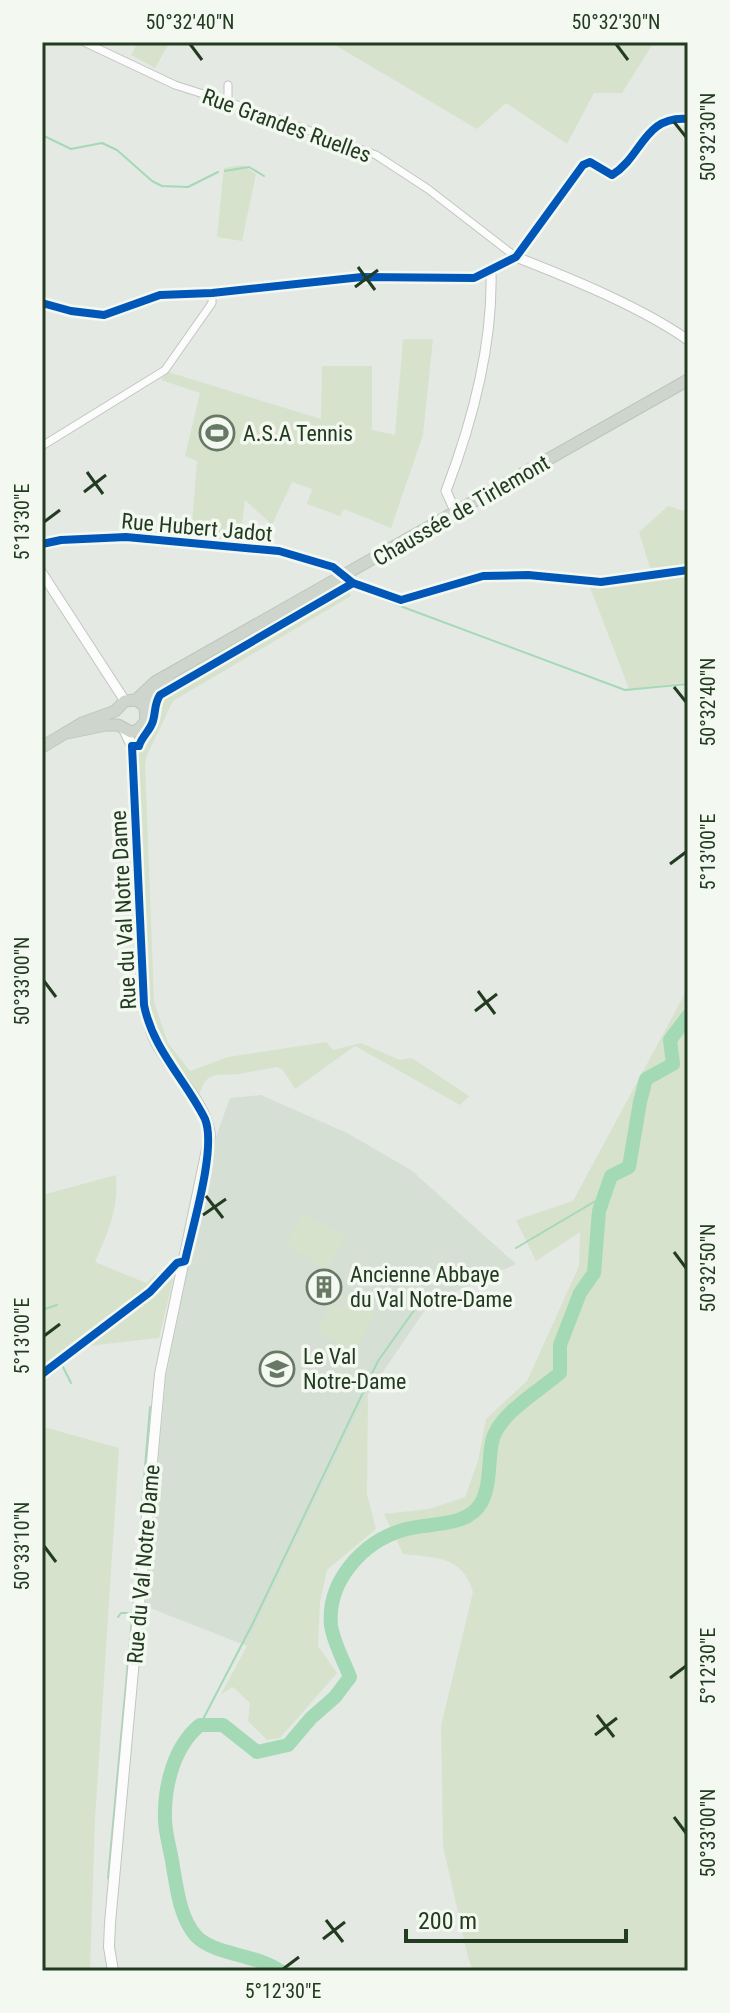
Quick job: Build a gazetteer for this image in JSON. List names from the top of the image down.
{
  "streets": {
    "main road": ["Chaussée de Tirlemont", "Rue du Val Notre Dame"],
    "street": ["Rue Grandes Ruelles", "Rue Hubert Jadot"]
  },
  "crossings": [
    ["Chaussée de Tirlemont", "Rue Hubert Jadot"],
    ["Chaussée de Tirlemont", "Rue du Val Notre Dame"]
  ],
  "places": {
    "sports": ["A.S.A Tennis"],
    "building": ["Ancienne Abbaye du Val Notre-Dame"],
    "school or university": ["Le Val Notre-Dame"]
  },
  "scale_bar": "200 m",
  "coordinates": [
    "50°32'40\"N",
    "50°32'30\"N",
    "5°13'30\"E",
    "5°13'00\"E",
    "50°33'00\"N",
    "50°32'50\"N",
    "50°33'10\"N",
    "5°12'30\"E"
  ]
}
